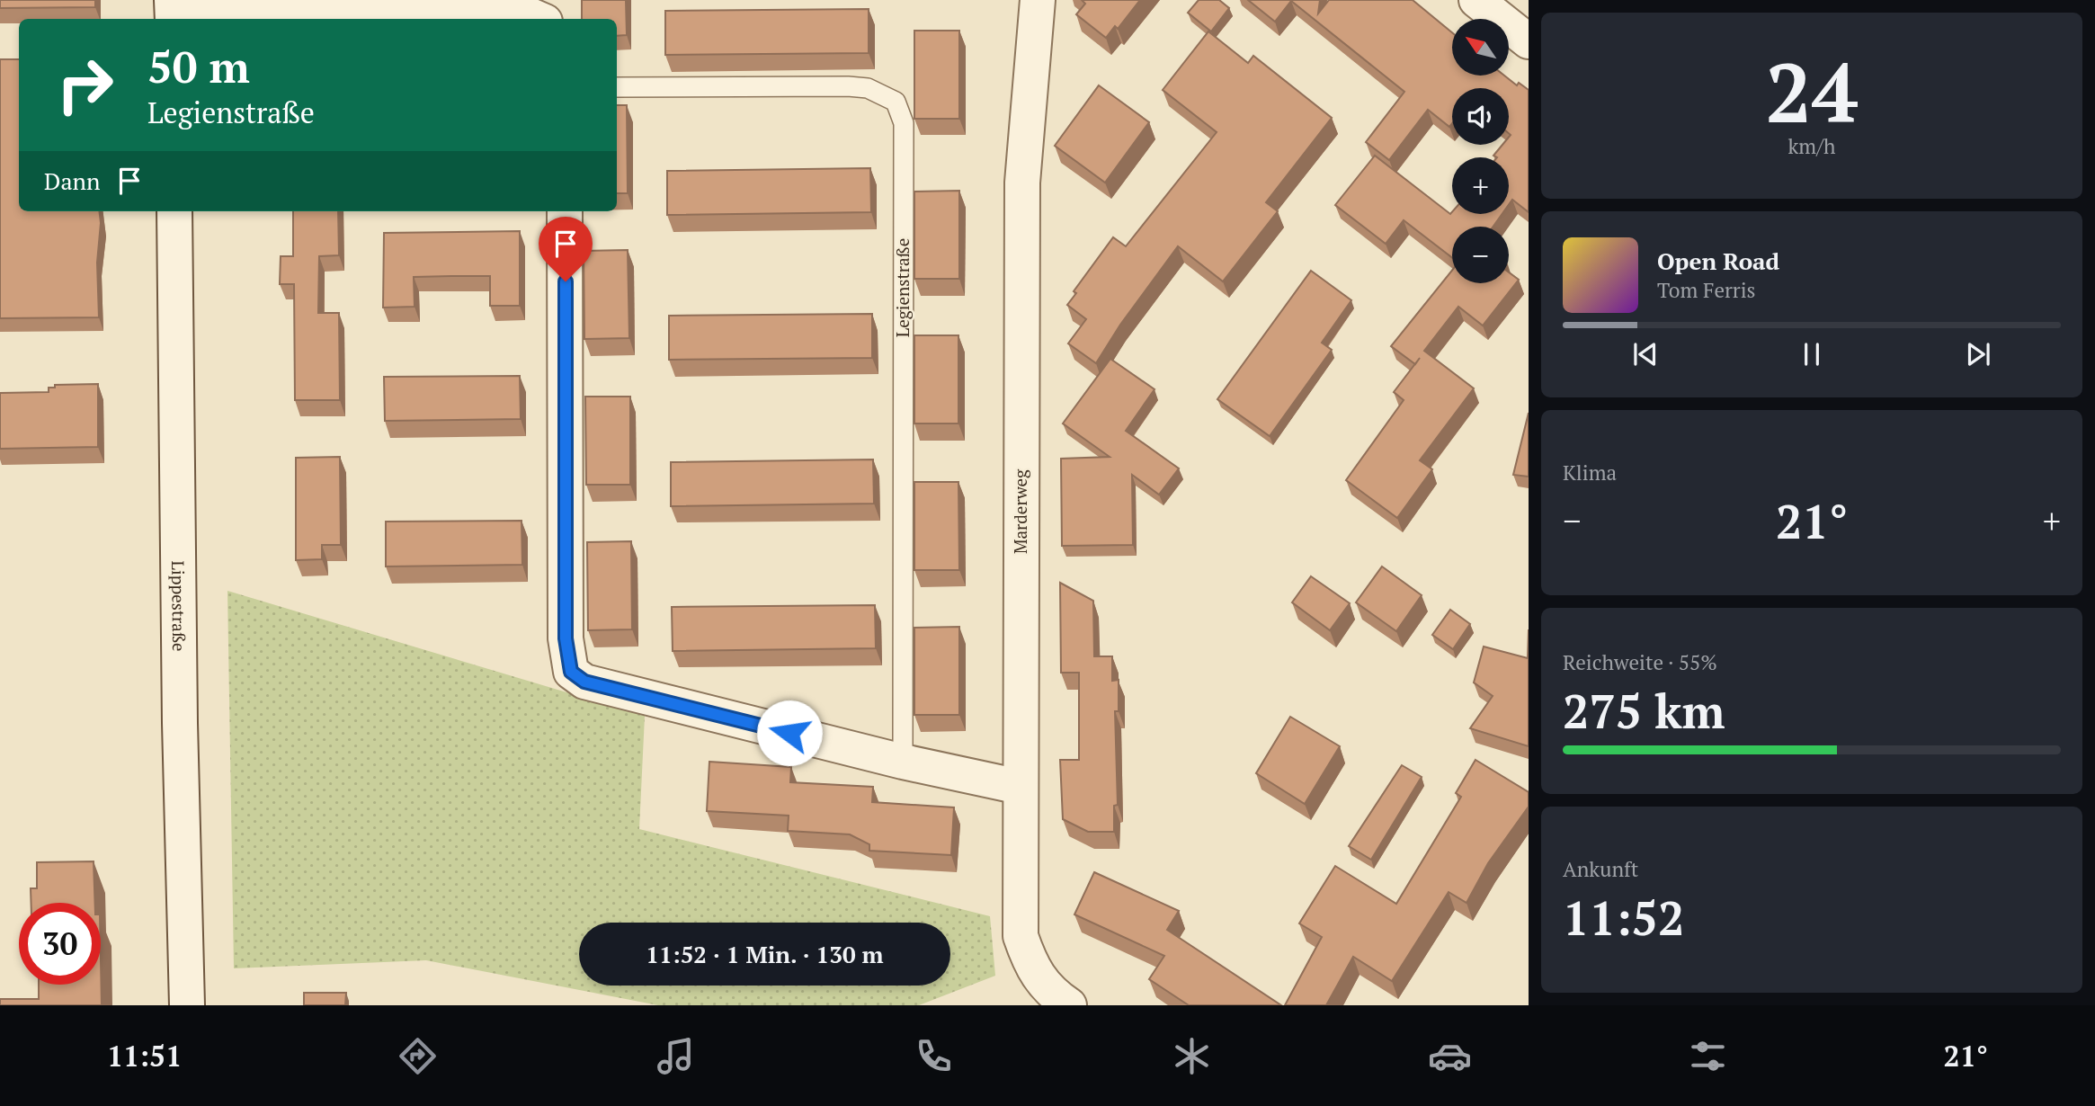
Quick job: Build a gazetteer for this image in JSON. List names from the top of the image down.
{
  "streets": {
    "street": ["Marderweg", "Lippestraße"],
    "lane": ["Legienstraße"]
  },
  "north": "top left",
  "page": {
    "tile": [
      ["24", "km/h"],
      "Klima",
      ["Reichweite · 55%", "275 km"],
      ["Ankunft", "11:52"]
    ],
    "map_buttons": ["+", "−"],
    "turn": ["50 m", "Legienstraße"],
    "then": "Dann",
    "song": ["Open Road", "Tom Ferris"],
    "heat": ["−", "21°", "+"],
    "limit": "30",
    "trip": "11:52 · 1 Min. · 130 m",
    "tabs": ["11:51", "21°"]
  }
}
